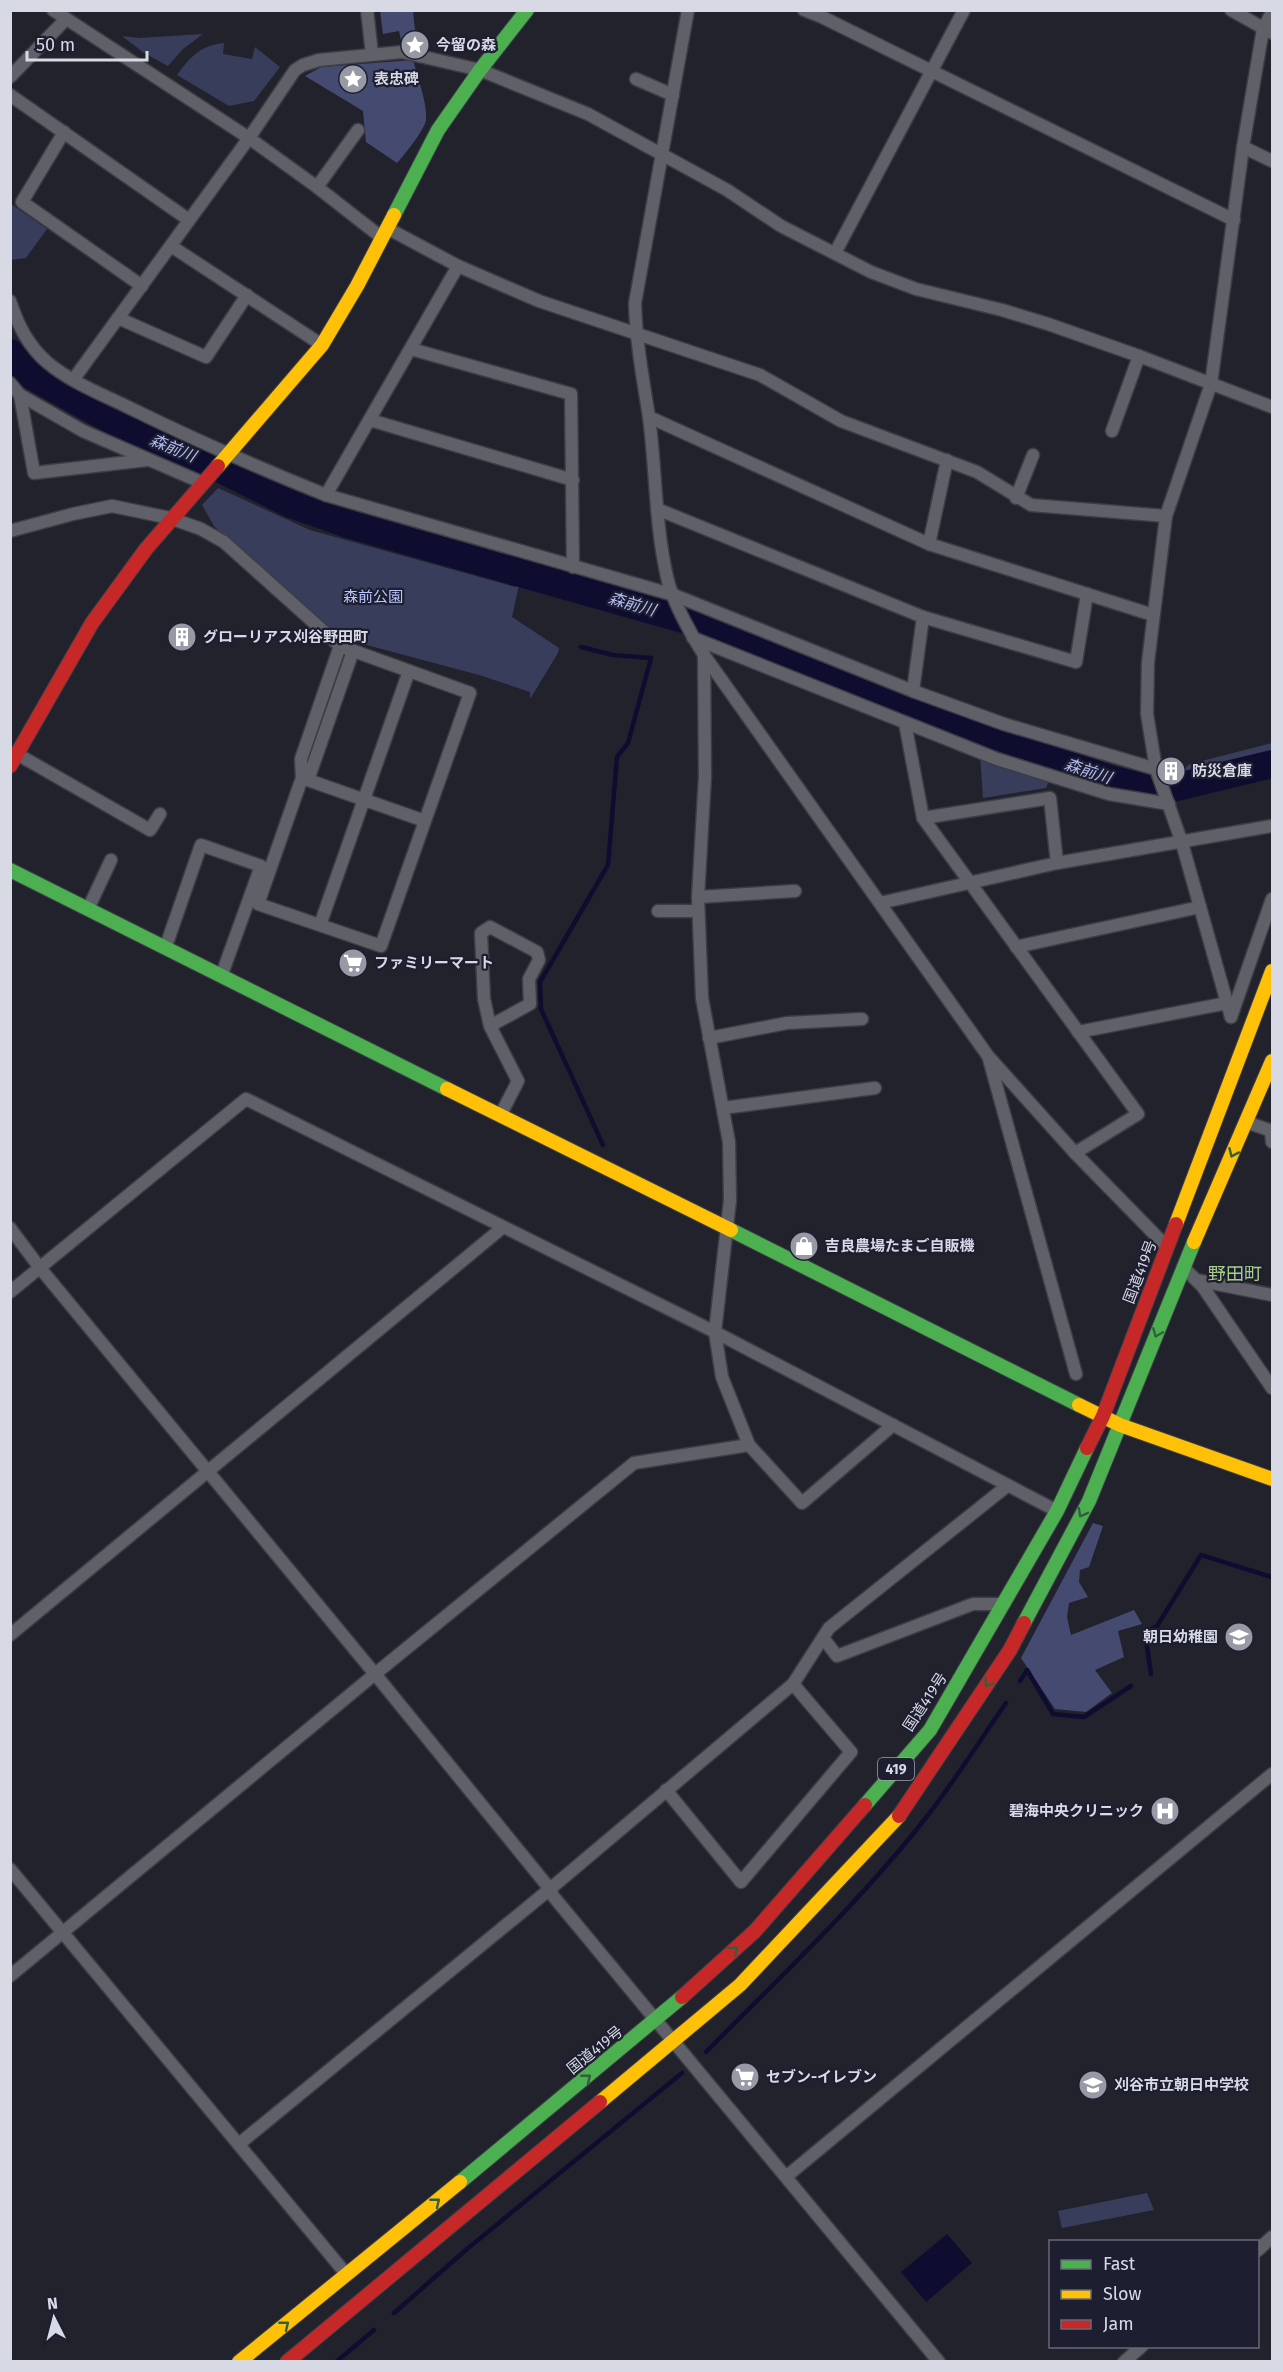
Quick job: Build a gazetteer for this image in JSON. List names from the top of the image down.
{
  "streets": {
    "main road": ["国道419号", "419"]
  },
  "districts": ["野田町"],
  "water": ["森前川"],
  "parks": ["森前公園"],
  "places": {
    "place": ["今留の森", "表忠碑"],
    "building": ["グローリアス刈谷野田町", "防災倉庫"],
    "supermarket": ["ファミリーマート", "セブン-イレブン"],
    "shop": ["吉良農場たまご自販機"],
    "school or university": ["朝日幼稚園", "刈谷市立朝日中学校"],
    "hospital": ["碧海中央クリニック"]
  },
  "legend": ["Fast", "Slow", "Jam"],
  "scale_bar": "50 m",
  "north": "top"
}
